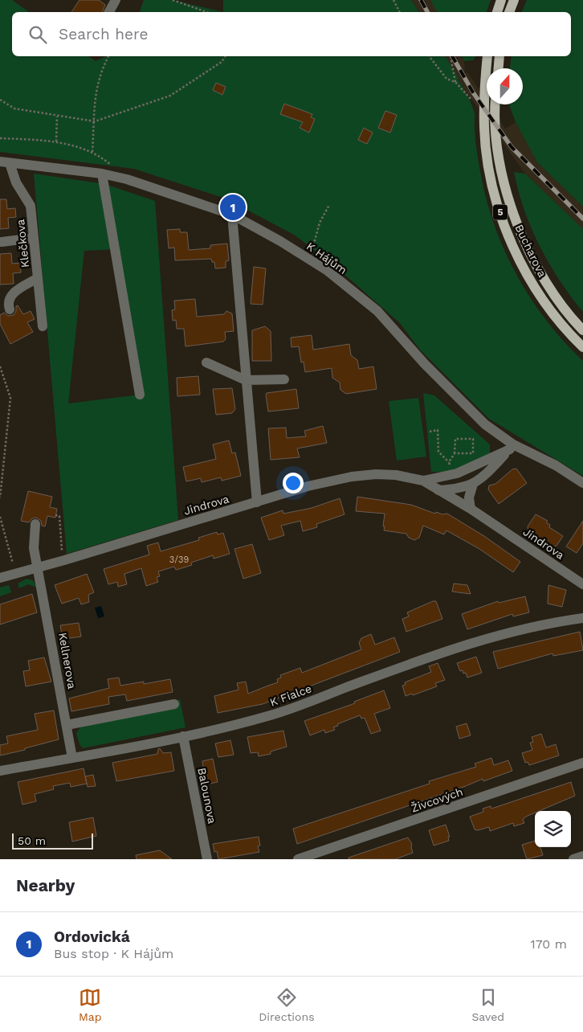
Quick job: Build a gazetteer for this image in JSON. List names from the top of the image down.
{
  "streets": {
    "main road": ["5", "Bucharova"],
    "street": [
      "Klečkova",
      "K Hájům",
      "Jindrova",
      "Kellnerova",
      "K Fialce",
      "Balounova",
      "Živcových"
    ]
  },
  "crossings": [
    ["Klečkova", "K Hájům"],
    ["K Hájům", "Jindrova"],
    ["Jindrova", "Kellnerova"],
    ["Kellnerova", "K Fialce"],
    ["K Fialce", "Balounova"]
  ],
  "house_numbers": ["3/39"],
  "scale_bar": "50 m",
  "north": "top",
  "page": {
    "search": "Search here",
    "pins": "1",
    "scale": "50 m",
    "heading": "Nearby",
    "list": [
      {
        "mark": "1",
        "name": "Ordovická",
        "note": "Bus stop · K Hájům",
        "value": "170 m"
      }
    ],
    "nav": ["Map", "Directions", "Saved"]
  }
}
